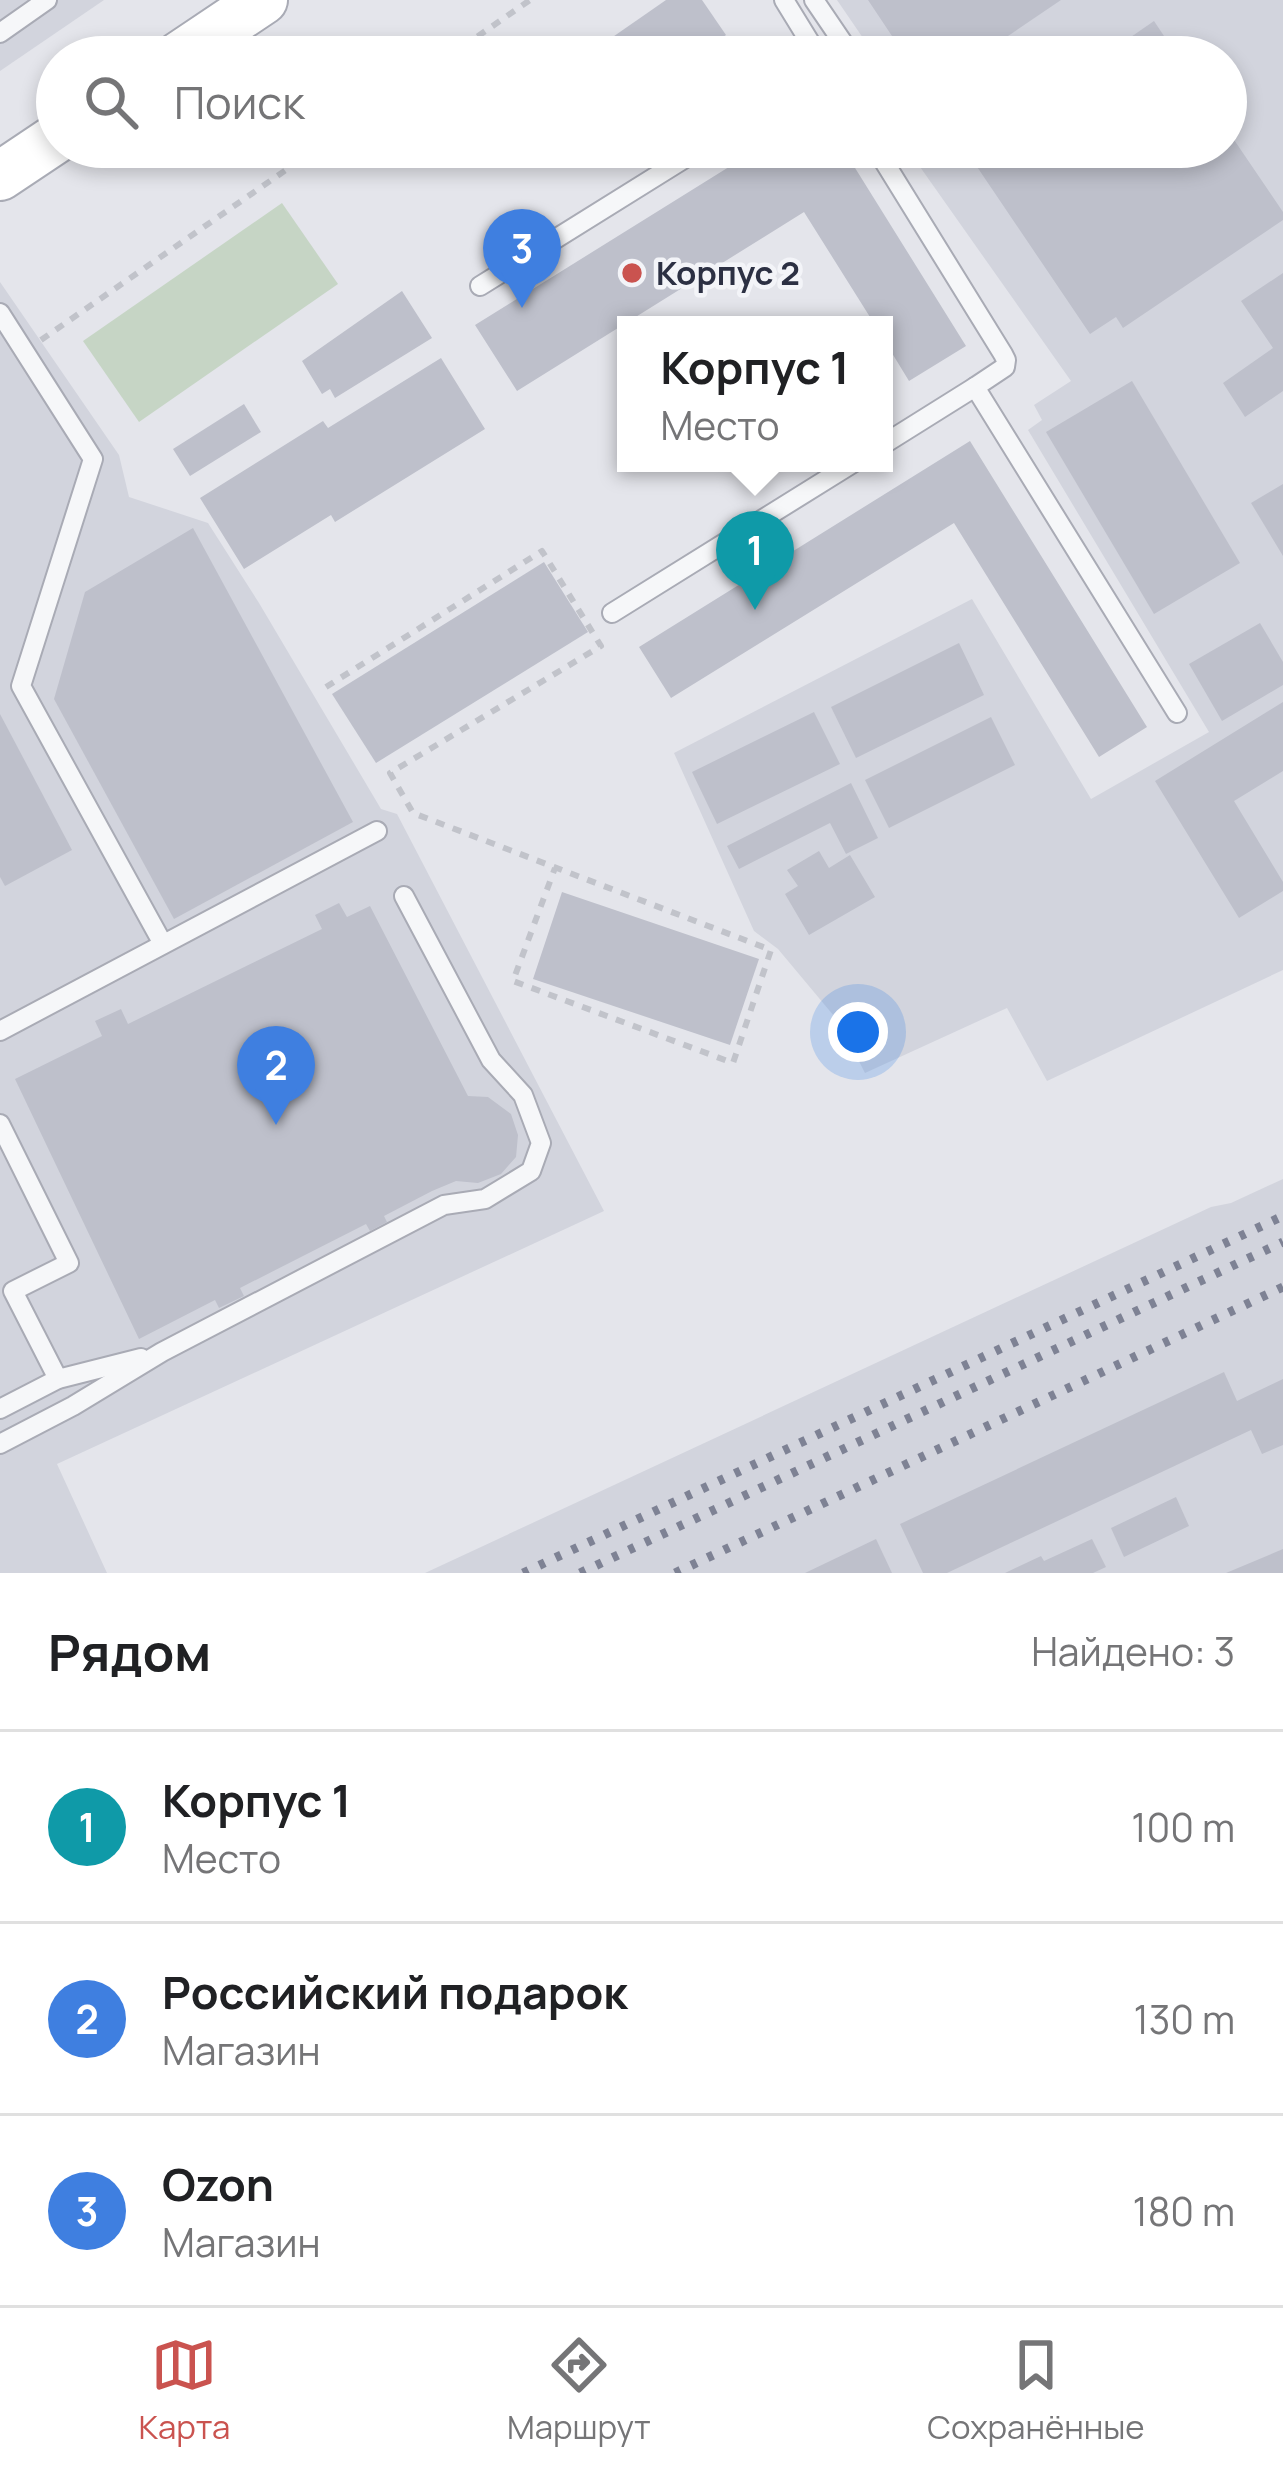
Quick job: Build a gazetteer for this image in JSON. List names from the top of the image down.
{
  "places": ["Корпус 2"],
  "page": {
    "search": "Поиск",
    "pins": ["3", "1", "2"],
    "popup": ["Корпус 1", "Место"],
    "heading": ["Рядом", "Найдено: 3"],
    "list": [
      {
        "mark": "1",
        "name": "Корпус 1",
        "note": "Место",
        "value": "100 m"
      },
      {
        "mark": "2",
        "name": "Российский подарок",
        "note": "Магазин",
        "value": "130 m"
      },
      {
        "mark": "3",
        "name": "Ozon",
        "note": "Магазин",
        "value": "180 m"
      }
    ],
    "nav": ["Карта", "Маршрут", "Сохранённые"]
  }
}
